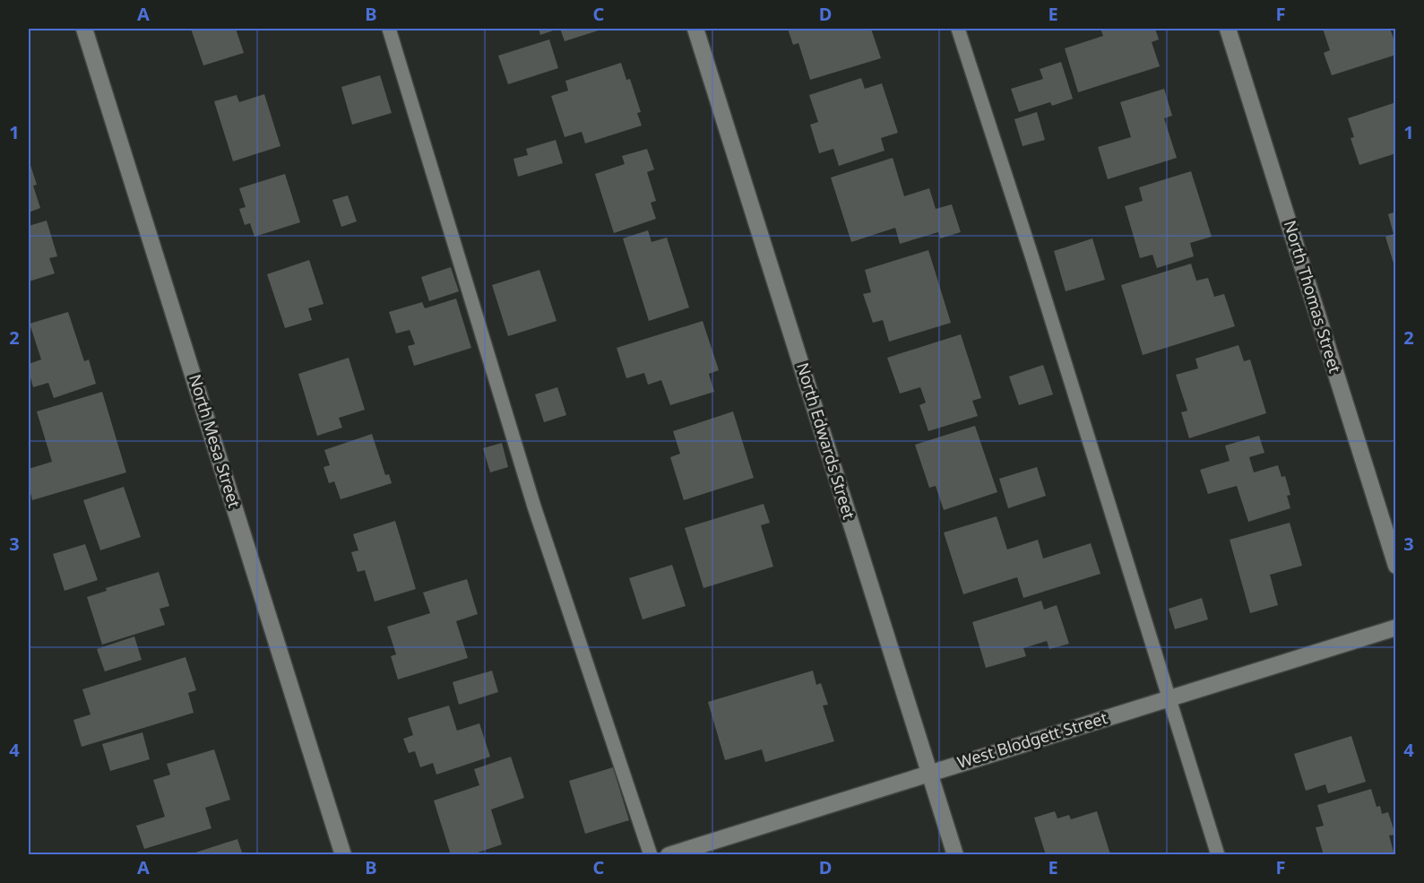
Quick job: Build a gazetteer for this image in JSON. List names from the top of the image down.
{
  "streets": {
    "street": [
      "North Thomas Street",
      "North Mesa Street",
      "North Edwards Street",
      "West Blodgett Street"
    ]
  },
  "crossings": [
    ["North Edwards Street", "West Blodgett Street"]
  ],
  "grid": {
    "columns": [
      "A",
      "B",
      "C",
      "D",
      "E",
      "F"
    ],
    "rows": [
      "1",
      "2",
      "3",
      "4"
    ]
  }
}
